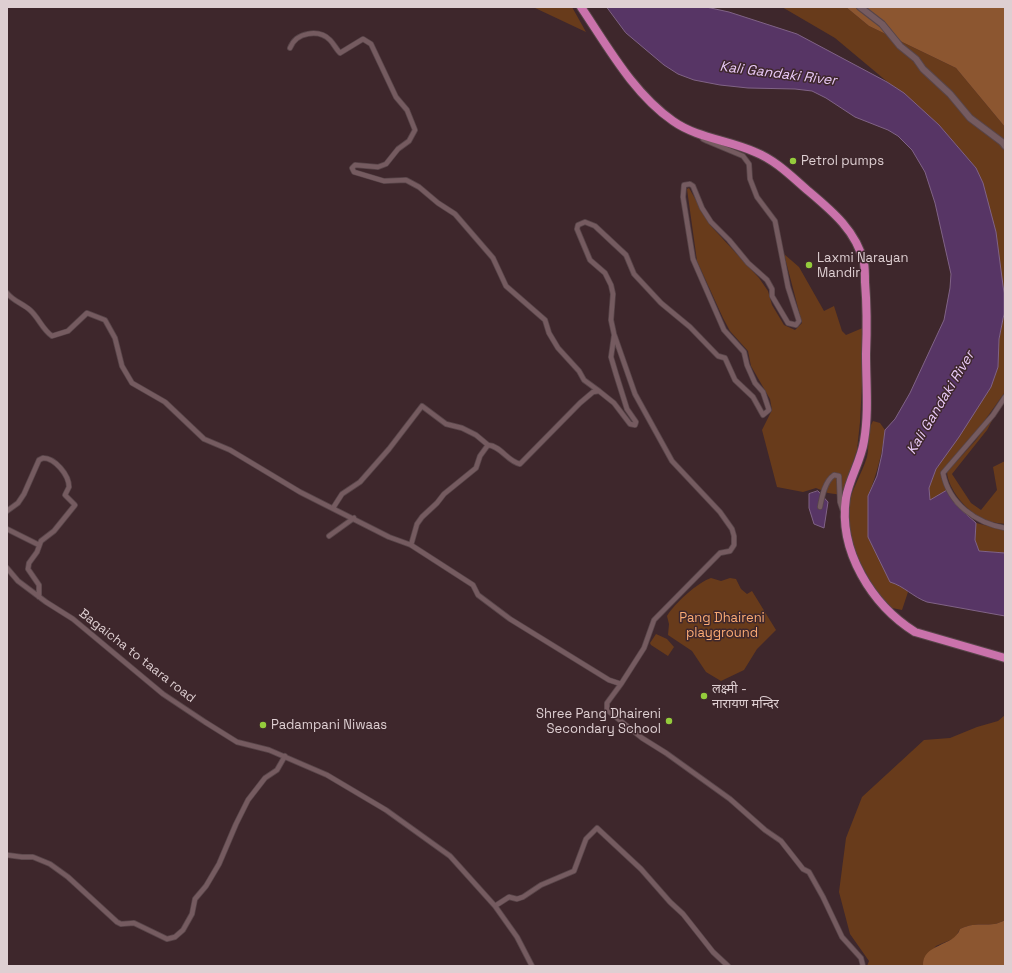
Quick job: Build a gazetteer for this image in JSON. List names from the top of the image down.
{
  "streets": {
    "street": ["Bagaicha to taara road"]
  },
  "water": ["Kali Gandaki River"],
  "parks": ["Pang Dhaireni playground"],
  "places": [
    "Petrol pumps",
    "Laxmi Narayan Mandir",
    "लक्ष्मी - नारायण मन्दिर",
    "Shree Pang Dhaireni Secondary School",
    "Padampani Niwaas"
  ]
}
